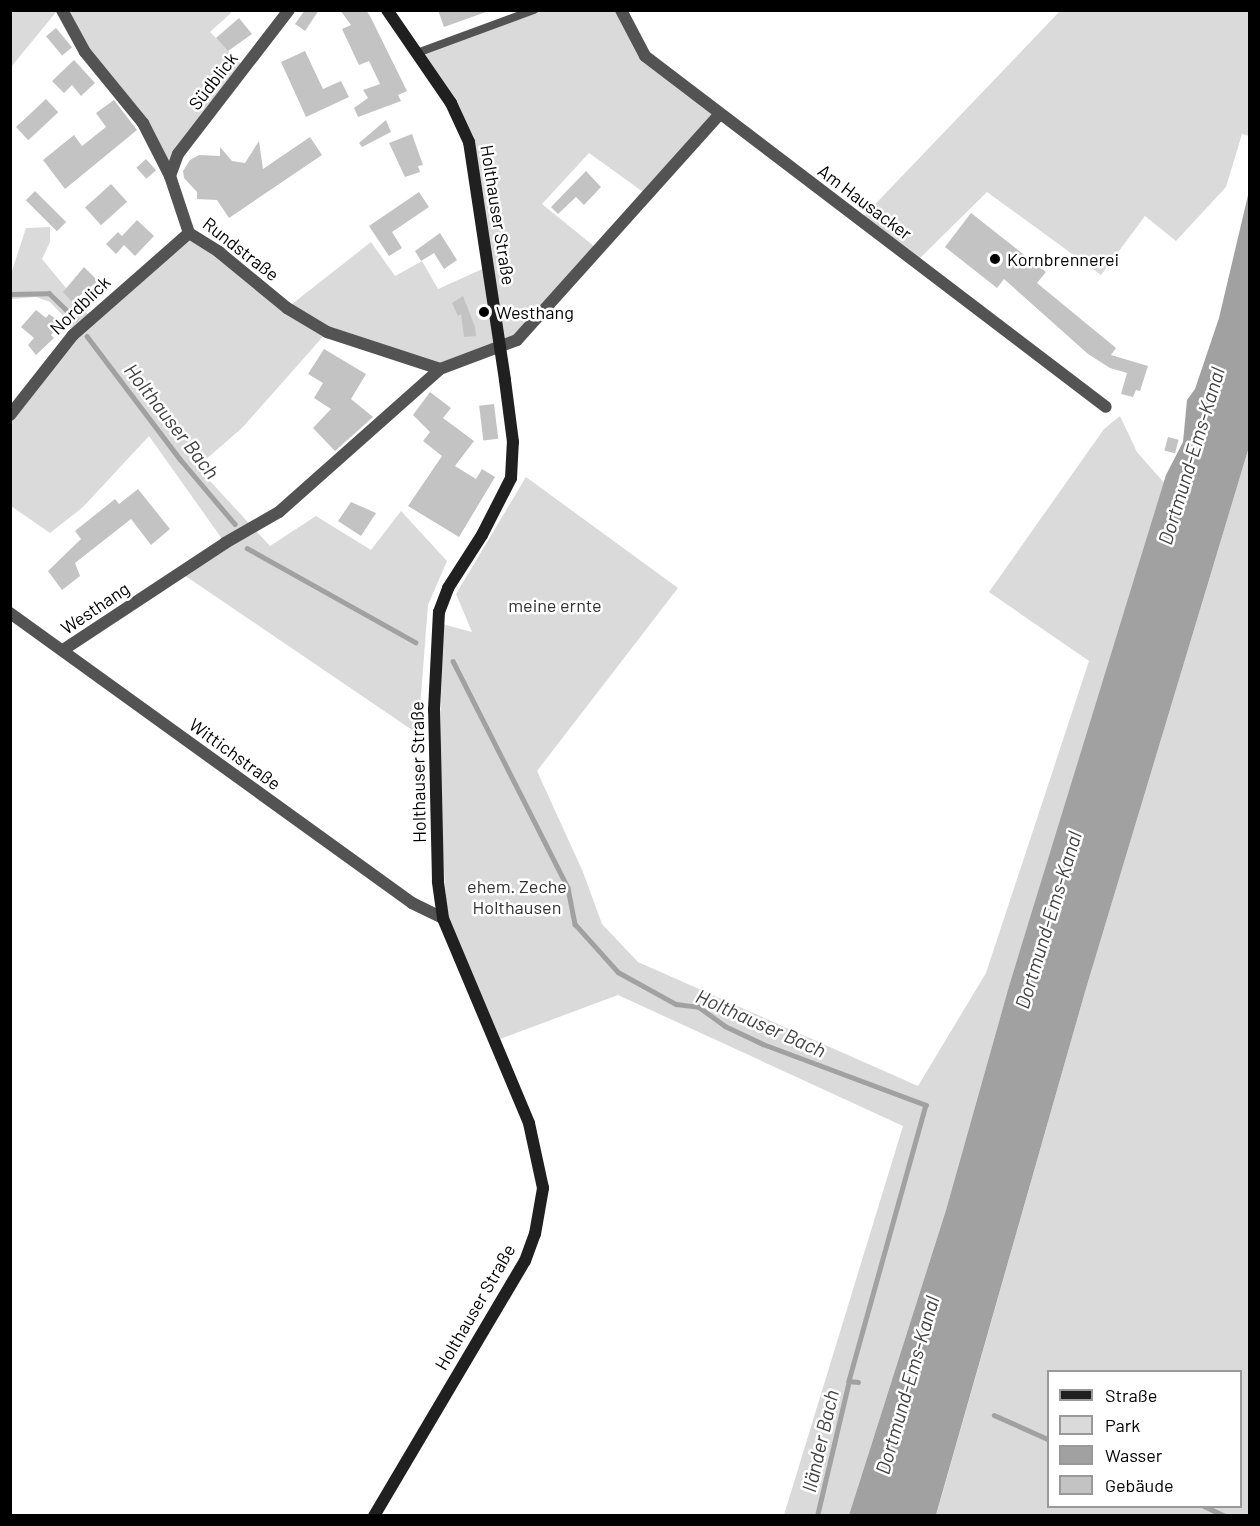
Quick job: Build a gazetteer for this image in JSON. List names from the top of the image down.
{
  "streets": {
    "street": [
      "Südblick",
      "Am Hausacker",
      "Holthauser Straße",
      "Rundstraße",
      "Nordblick",
      "Westhang",
      "Wittichstraße"
    ]
  },
  "crossings": [
    ["Südblick", "Rundstraße"],
    ["Am Hausacker", "Westhang"],
    ["Holthauser Straße", "Westhang"],
    ["Holthauser Straße", "Wittichstraße"],
    ["Rundstraße", "Nordblick"],
    ["Rundstraße", "Westhang"],
    ["Westhang", "Wittichstraße"]
  ],
  "water": ["Holthauser Bach", "Dortmund-Ems-Kanal", "Iländer Bach"],
  "parks": ["meine ernte", "ehem. Zeche Holthausen"],
  "places": ["Kornbrennerei", "Westhang"],
  "legend": [
    "Straße",
    "Park",
    "Wasser",
    "Gebäude"
  ]
}
